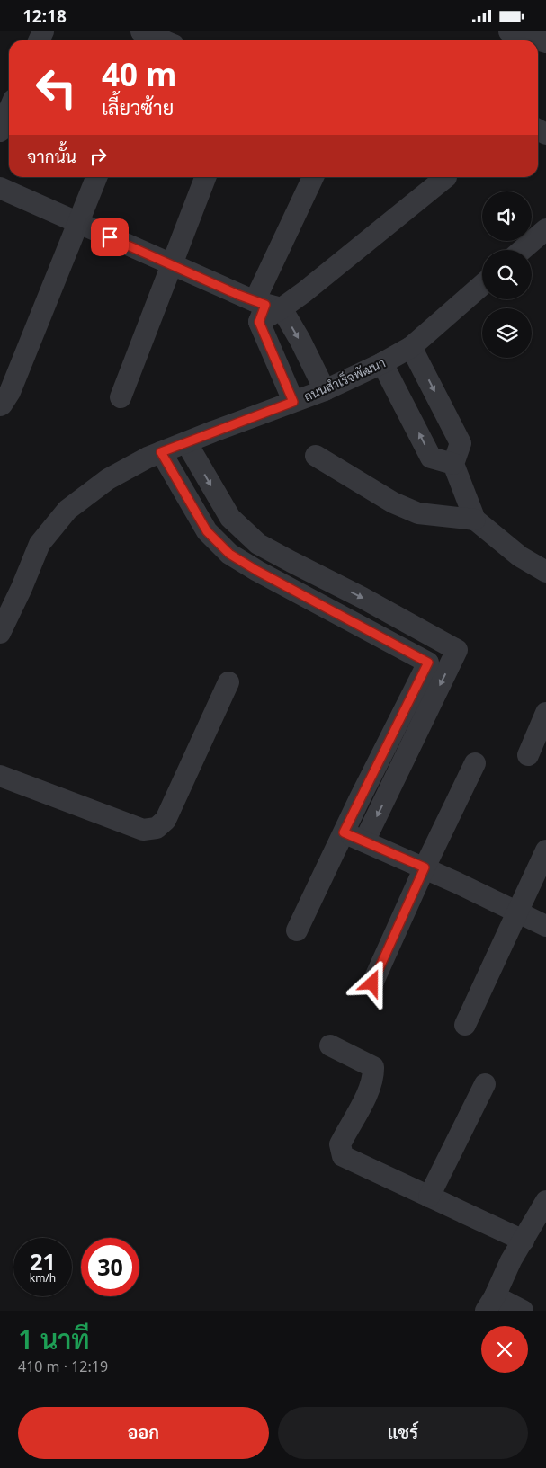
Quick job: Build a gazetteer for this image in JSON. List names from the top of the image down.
{
  "streets": {
    "street": ["ถนนสำเร็จพัฒนา"]
  },
  "page": {
    "status": "12:18",
    "turn": ["40 m", "เลี้ยวซ้าย"],
    "then": "จากนั้น",
    "speed": "21 km/h",
    "limit": "30",
    "heading": ["1 นาที", "410 m · 12:19"],
    "buttons": ["ออก", "แชร์"]
  }
}
